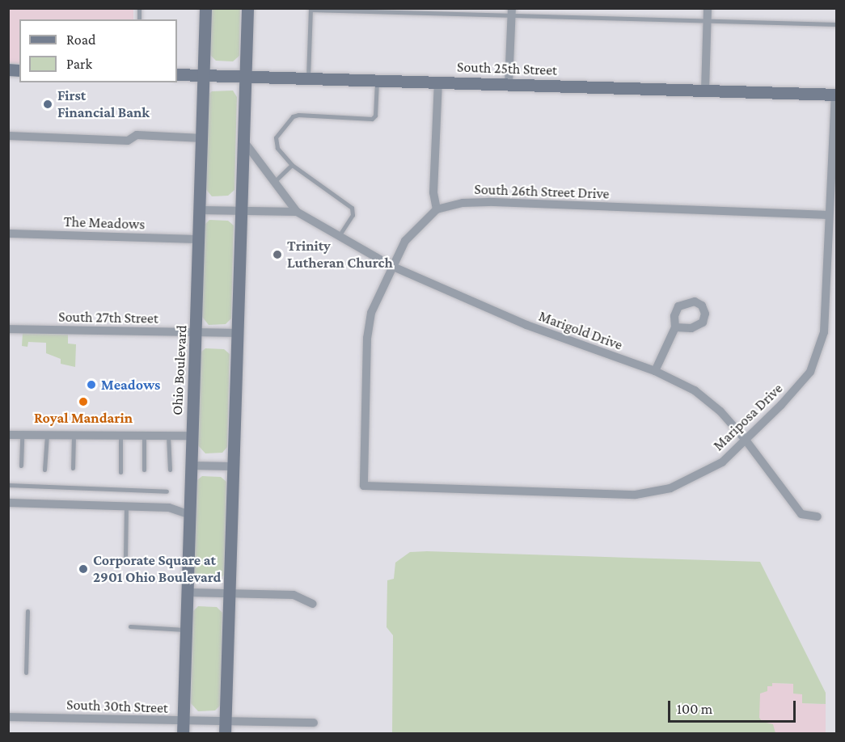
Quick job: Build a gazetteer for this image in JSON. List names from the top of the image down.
{
  "streets": {
    "street": [
      "South 25th Street",
      "South 26th Street Drive",
      "The Meadows",
      "South 27th Street",
      "Marigold Drive",
      "Ohio Boulevard",
      "Mariposa Drive",
      "South 30th Street"
    ]
  },
  "crossings": [
    ["South 25th Street", "Ohio Boulevard"],
    ["South 25th Street", "Mariposa Drive"],
    ["South 26th Street Drive", "Mariposa Drive"],
    ["The Meadows", "Ohio Boulevard"],
    ["South 27th Street", "Ohio Boulevard"],
    ["Marigold Drive", "Ohio Boulevard"],
    ["Marigold Drive", "Mariposa Drive"],
    ["Ohio Boulevard", "South 30th Street"]
  ],
  "places": [
    "First Financial Bank",
    "Trinity Lutheran Church",
    "Meadows",
    "Royal Mandarin",
    "Corporate Square at 2901 Ohio Boulevard"
  ],
  "legend": ["Road", "Park"],
  "scale_bar": "100 m"
}
